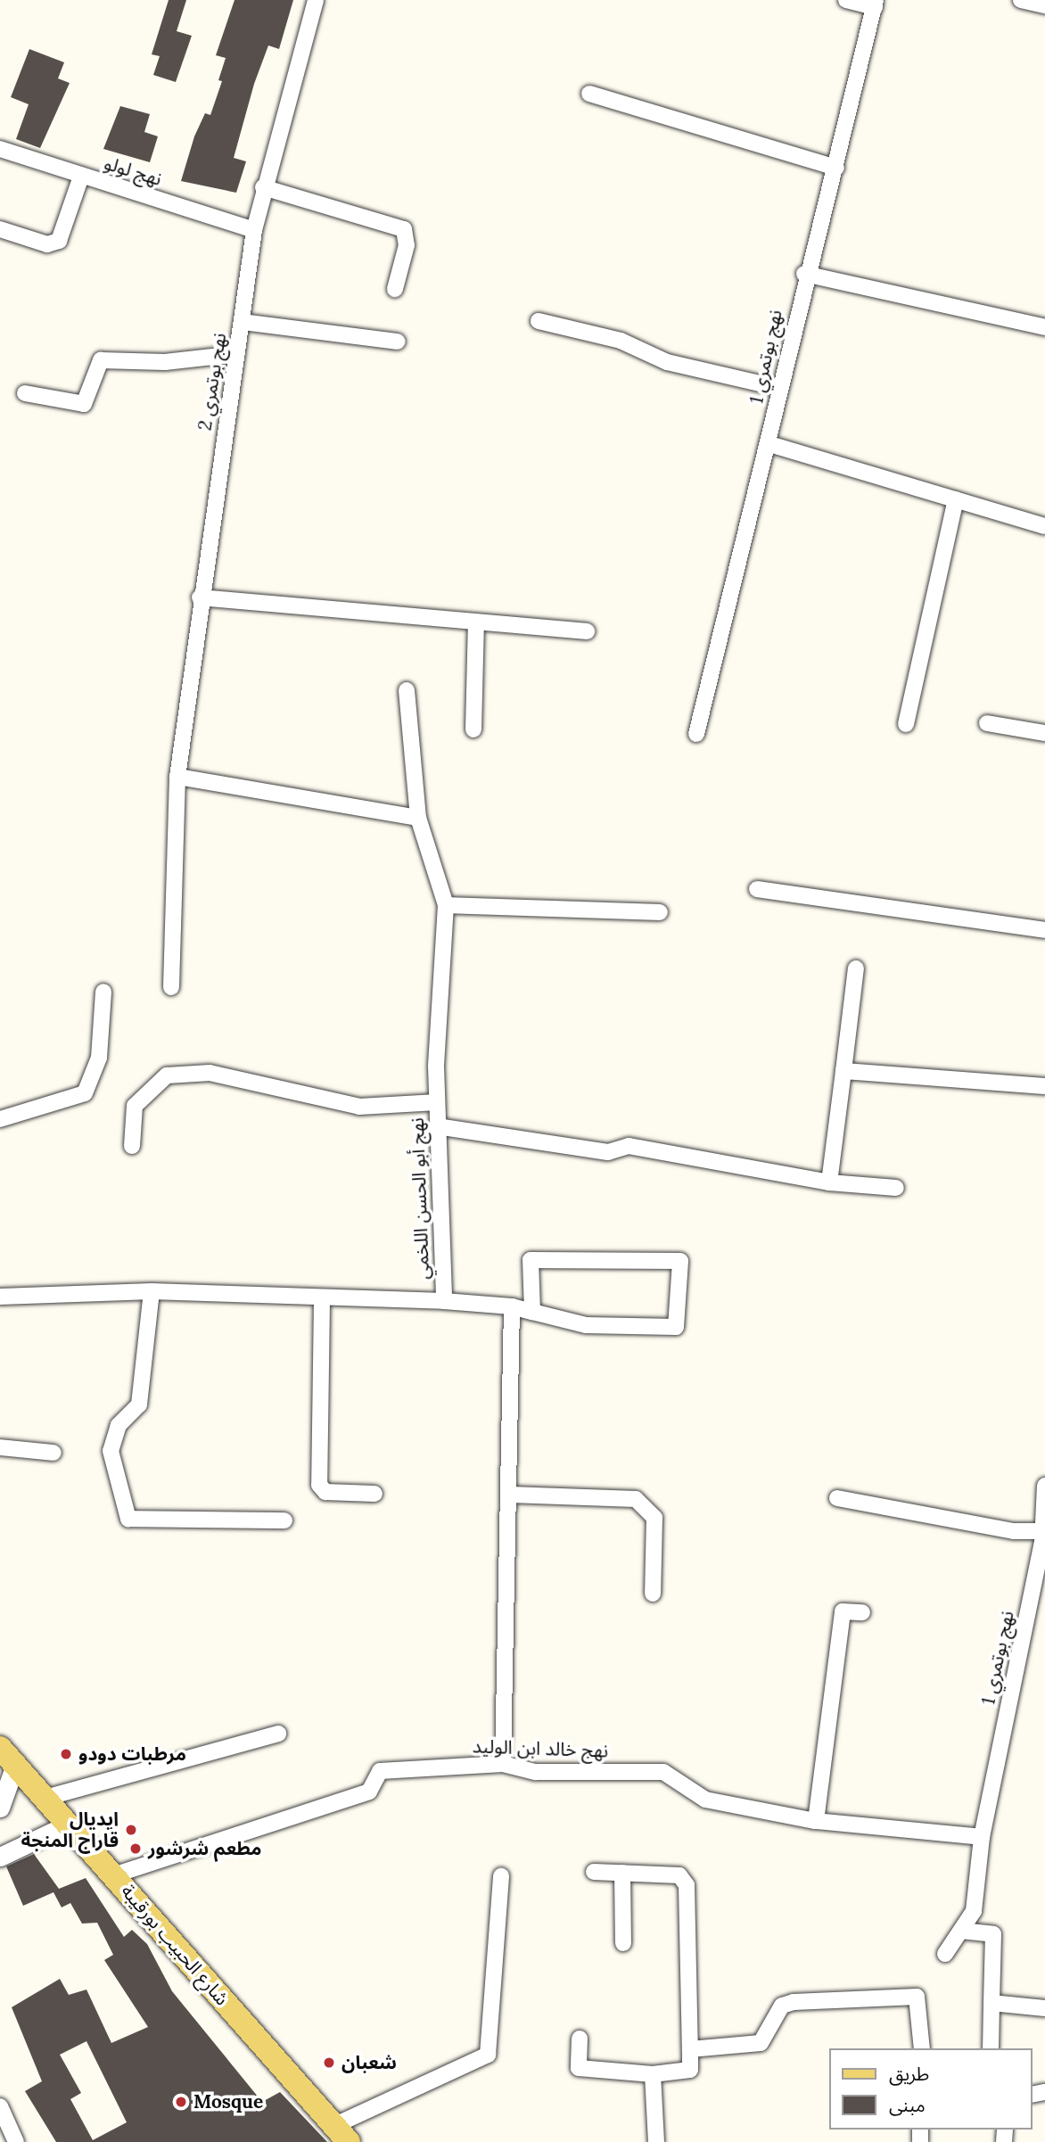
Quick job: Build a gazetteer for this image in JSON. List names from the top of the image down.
{
  "streets": {
    "main road": ["شارع الحبيب بورقيبة"],
    "street": [
      "نهج لولو",
      "نهج بوتمري 1",
      "نهج بوتمري 2",
      "نهج أبو الحسن اللخمي",
      "نهج خالد ابن الوليد"
    ]
  },
  "crossings": [
    ["نهج لولو", "نهج بوتمري 2"],
    ["نهج بوتمري 1", "نهج خالد ابن الوليد"],
    ["نهج خالد ابن الوليد", "شارع الحبيب بورقيبة"]
  ],
  "places": [
    "مرطبات دودو",
    "ايديال قاراج المنجة",
    "مطعم شرشور",
    "شعبان",
    "Mosque"
  ],
  "legend": ["طريق", "مبنى"]
}
